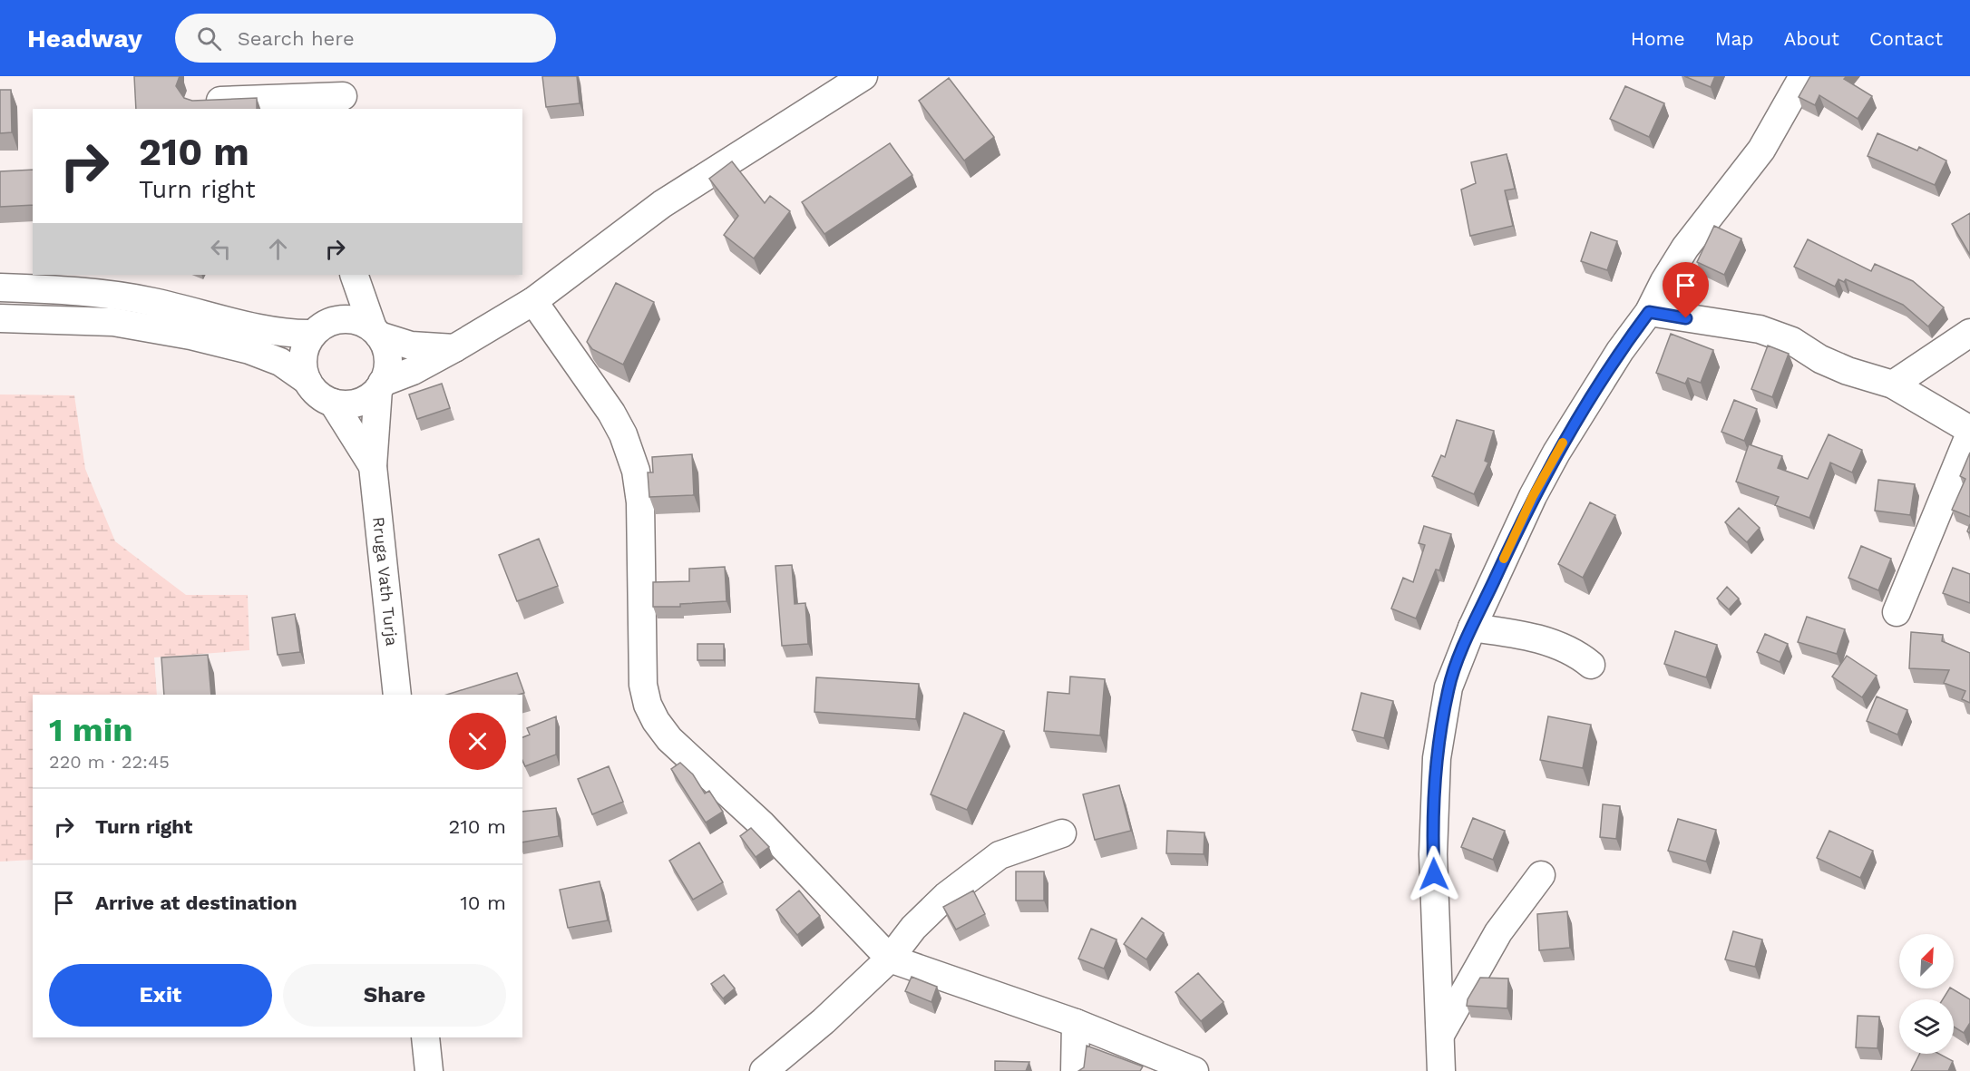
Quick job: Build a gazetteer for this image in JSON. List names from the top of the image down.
{
  "streets": {
    "street": ["Rruga Vath Turja"]
  },
  "north": "top right",
  "page": {
    "header": "Headway",
    "search": "Search here",
    "nav": [
      "Home",
      "Map",
      "About",
      "Contact"
    ],
    "turn": ["210 m", "Turn right"],
    "heading": ["1 min", "220 m · 22:45"],
    "list": [
      {
        "name": "Turn right",
        "value": "210 m"
      },
      {
        "name": "Arrive at destination",
        "value": "10 m"
      }
    ],
    "buttons": ["Exit", "Share"]
  }
}
